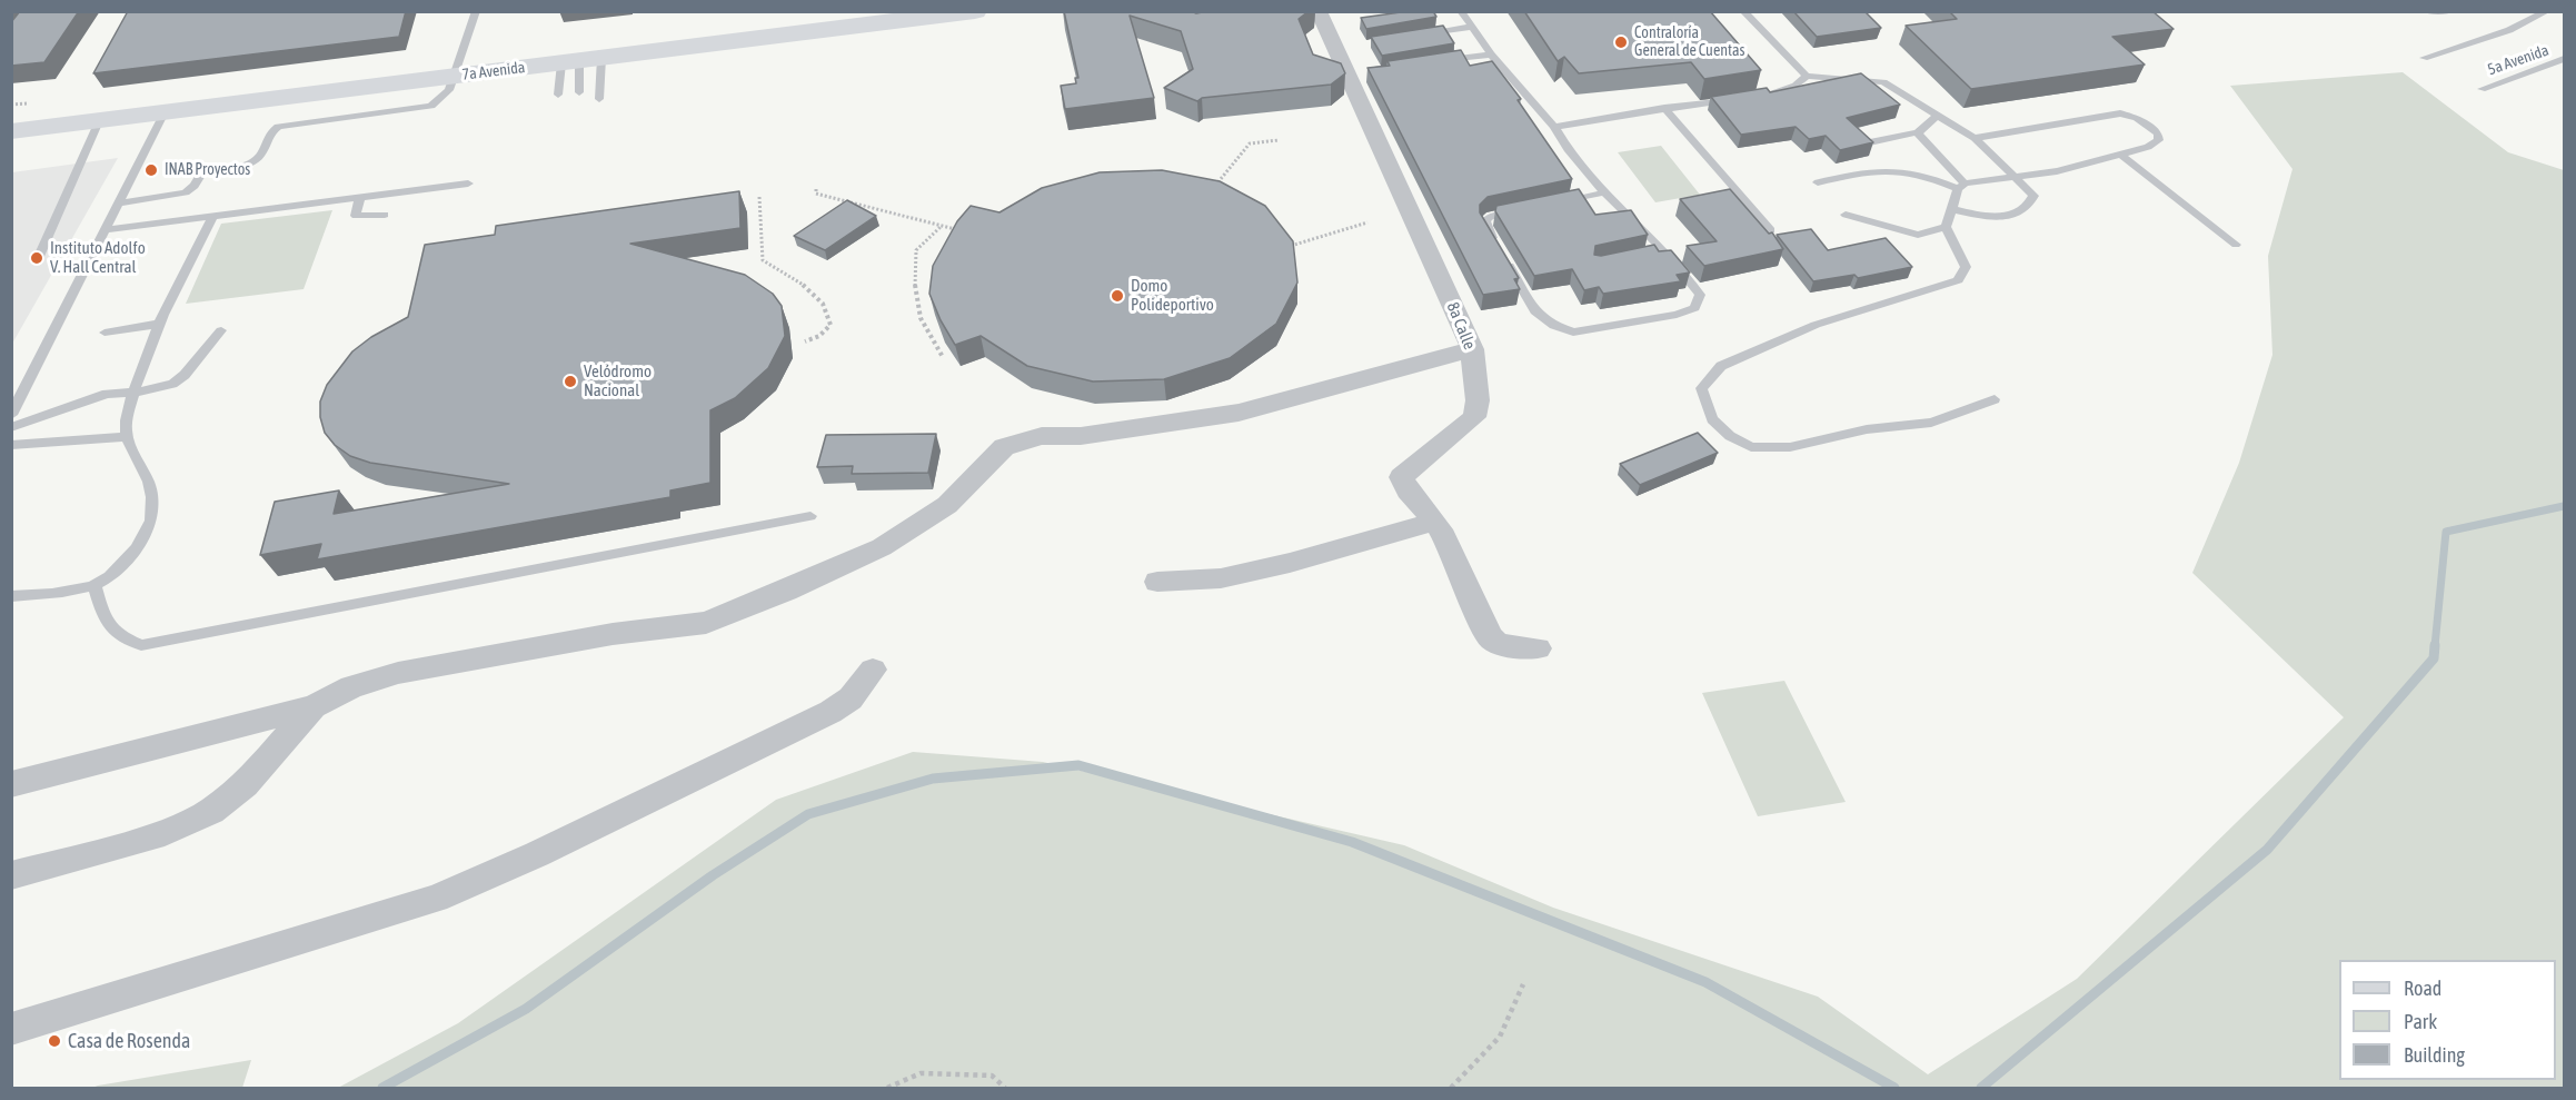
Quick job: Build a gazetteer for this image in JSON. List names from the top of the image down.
{
  "streets": {
    "main road": ["7a Avenida"],
    "street": ["8a Calle"],
    "lane": ["5a Avenida"]
  },
  "places": [
    "Contraloría General de Cuentas",
    "INAB Proyectos",
    "Instituto Adolfo V. Hall Central",
    "Domo Polideportivo",
    "Velódromo Nacional",
    "Casa de Rosenda"
  ],
  "legend": ["Road", "Park", "Building"]
}
